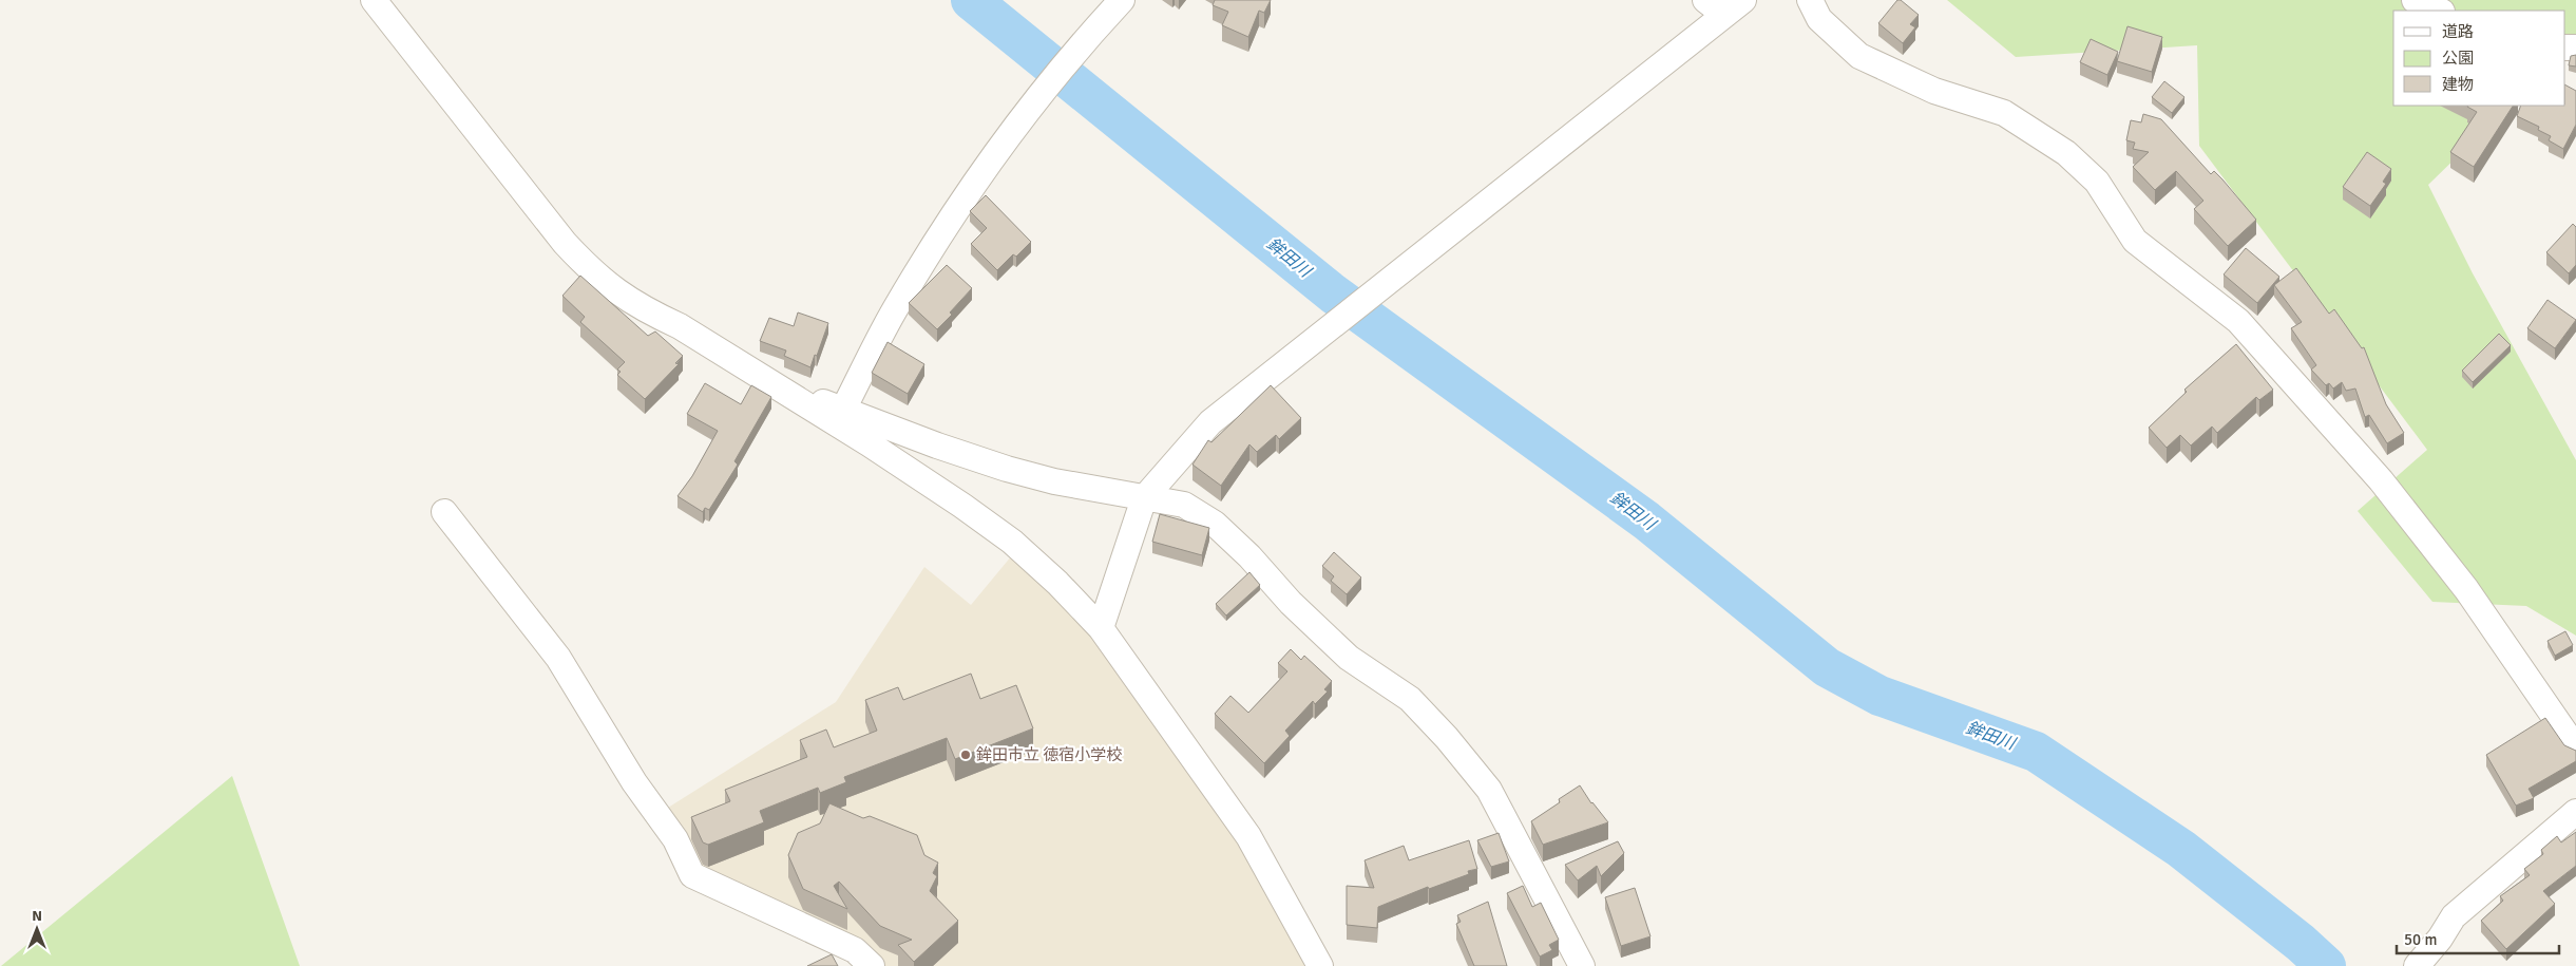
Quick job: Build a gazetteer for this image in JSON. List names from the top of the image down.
{
  "water": ["鉾田川"],
  "places": ["鉾田市立 徳宿小学校"],
  "legend": ["道路", "公園", "建物"],
  "scale_bar": "50 m",
  "north": "top"
}
